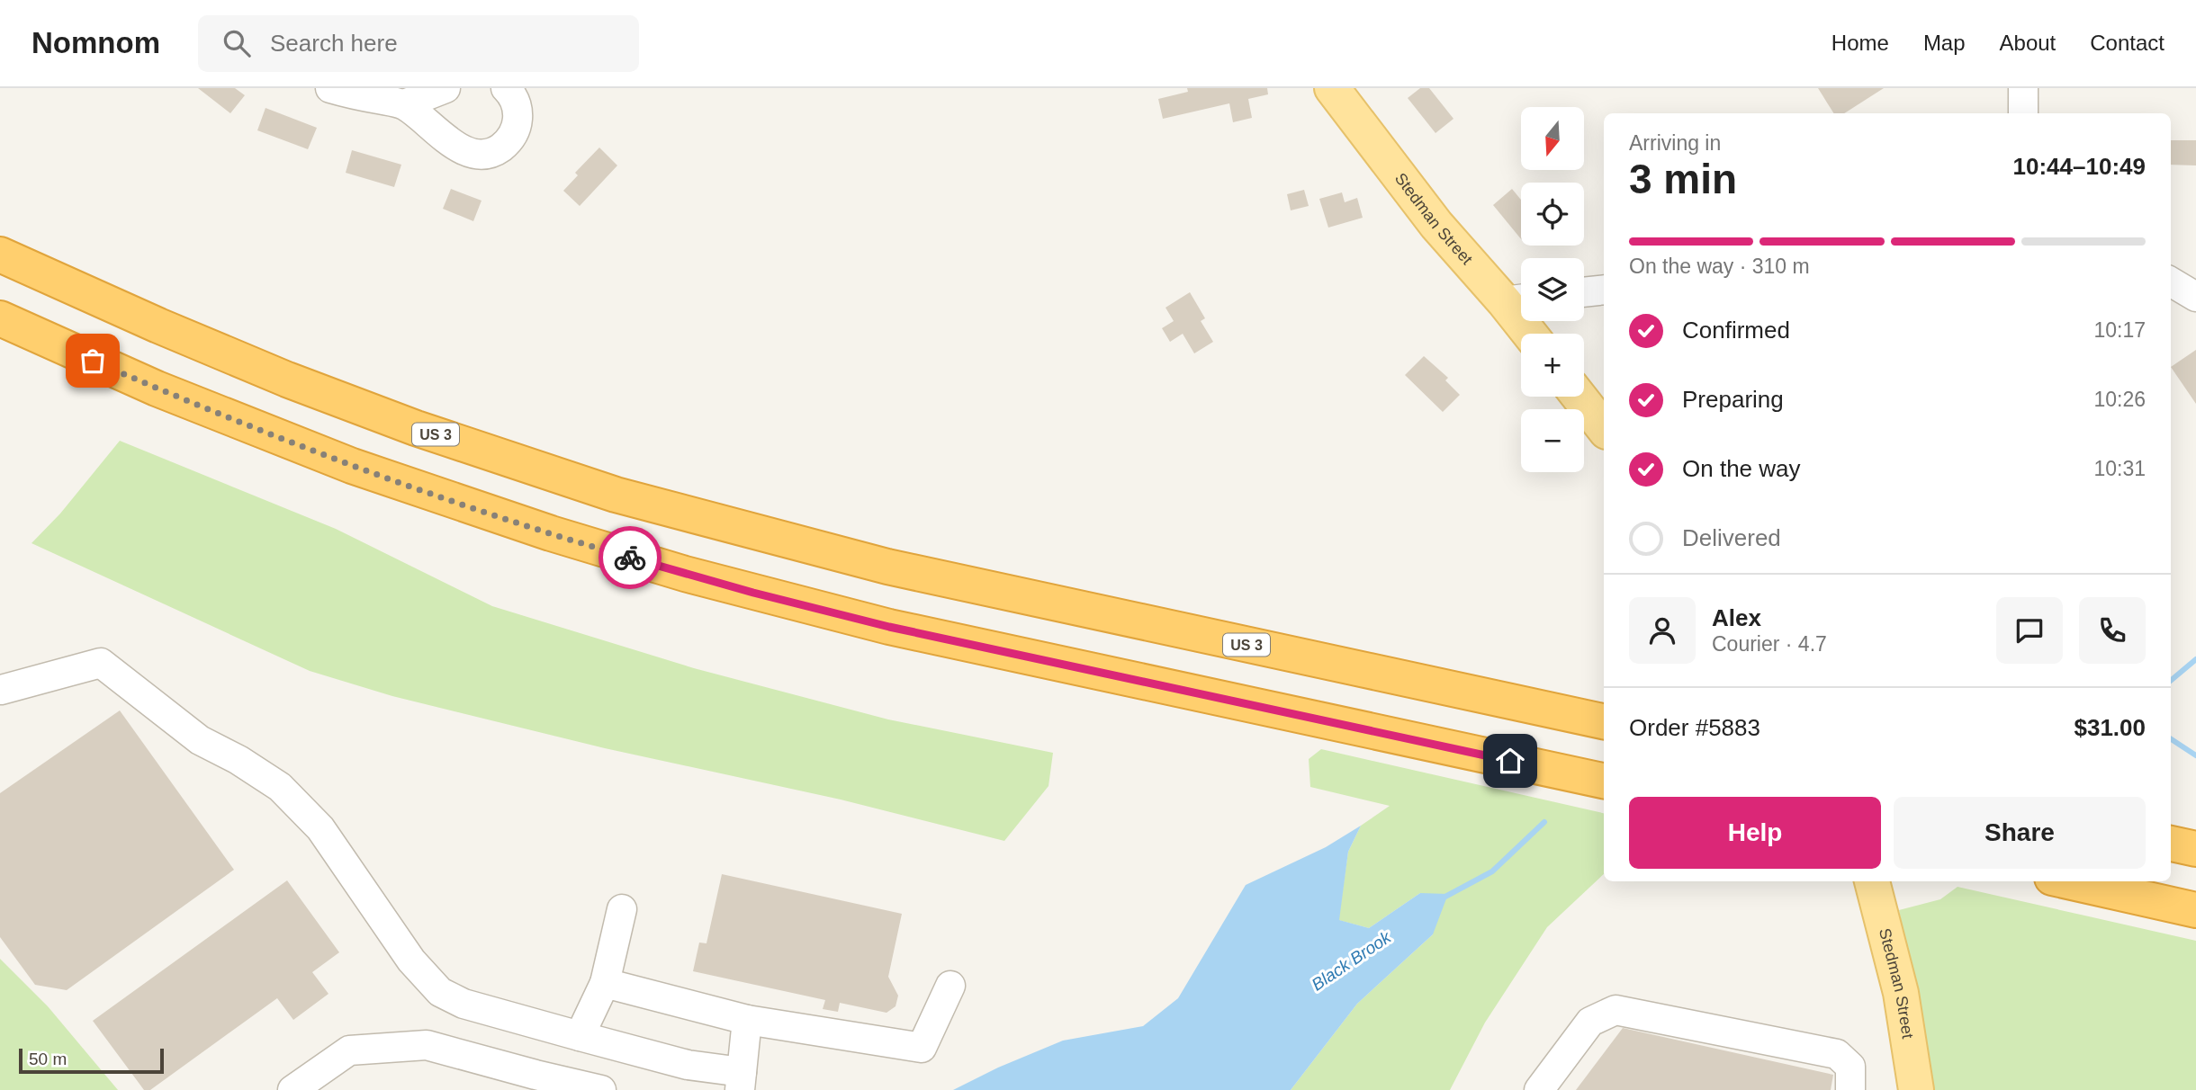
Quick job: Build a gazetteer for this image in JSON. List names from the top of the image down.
{
  "streets": {
    "highway": ["US 3"],
    "main road": ["Stedman Street"]
  },
  "water": ["Black Brook"],
  "scale_bar": "50 m",
  "north": "bottom",
  "page": {
    "header": "Nomnom",
    "search": "Search here",
    "nav": [
      "Home",
      "Map",
      "About",
      "Contact"
    ],
    "map_buttons": ["+", "−"],
    "heading": ["3 min", "Arriving in", "10:44–10:49"],
    "panel": [
      "Alex",
      "Courier · 4.7",
      "Order #5883",
      "$31.00"
    ],
    "bar": "On the way · 310 m",
    "list": [
      ["Confirmed", "10:17"],
      ["Preparing", "10:26"],
      ["On the way", "10:31"],
      "Delivered"
    ],
    "buttons": ["Help", "Share"],
    "scale": "50 m"
  }
}
